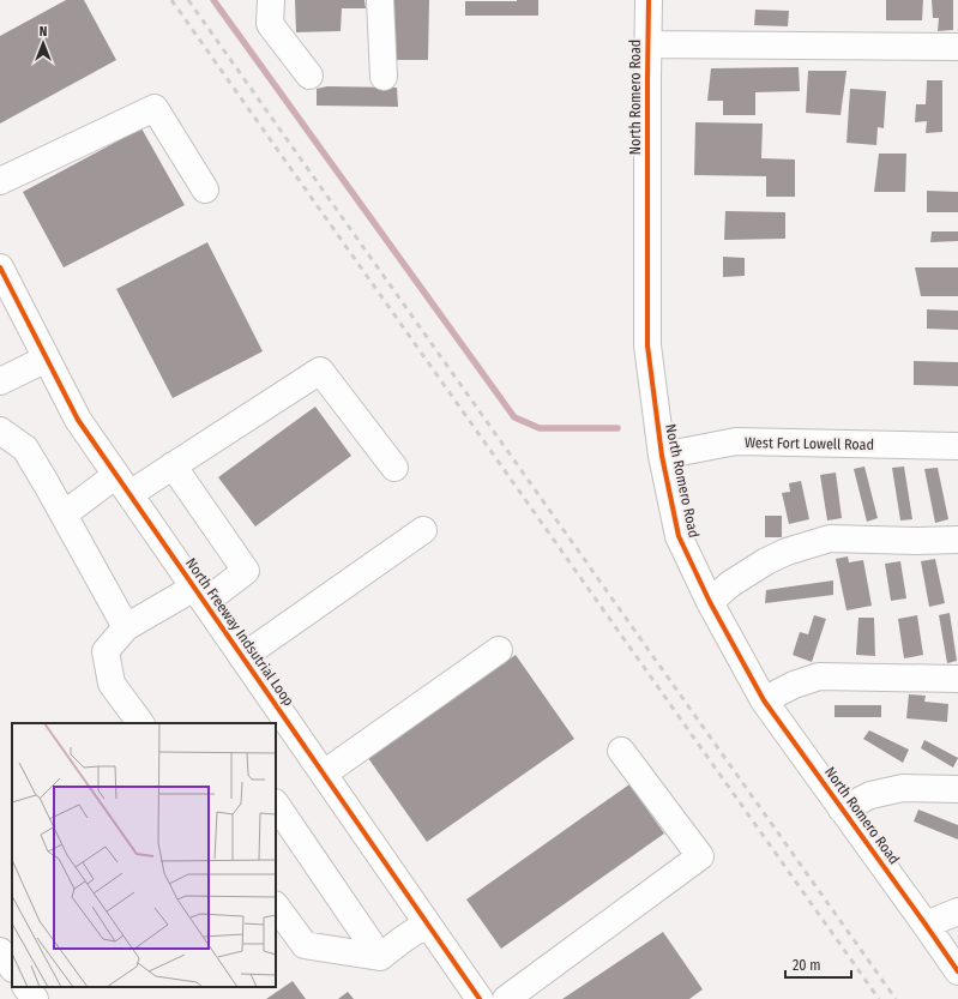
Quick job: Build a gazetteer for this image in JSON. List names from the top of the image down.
{
  "streets": {
    "street": ["North Romero Road", "West Fort Lowell Road", "North Freeway Indsutrial Loop"]
  },
  "crossings": [
    ["North Romero Road", "West Fort Lowell Road"]
  ],
  "scale_bar": "20 m",
  "north": "top"
}
